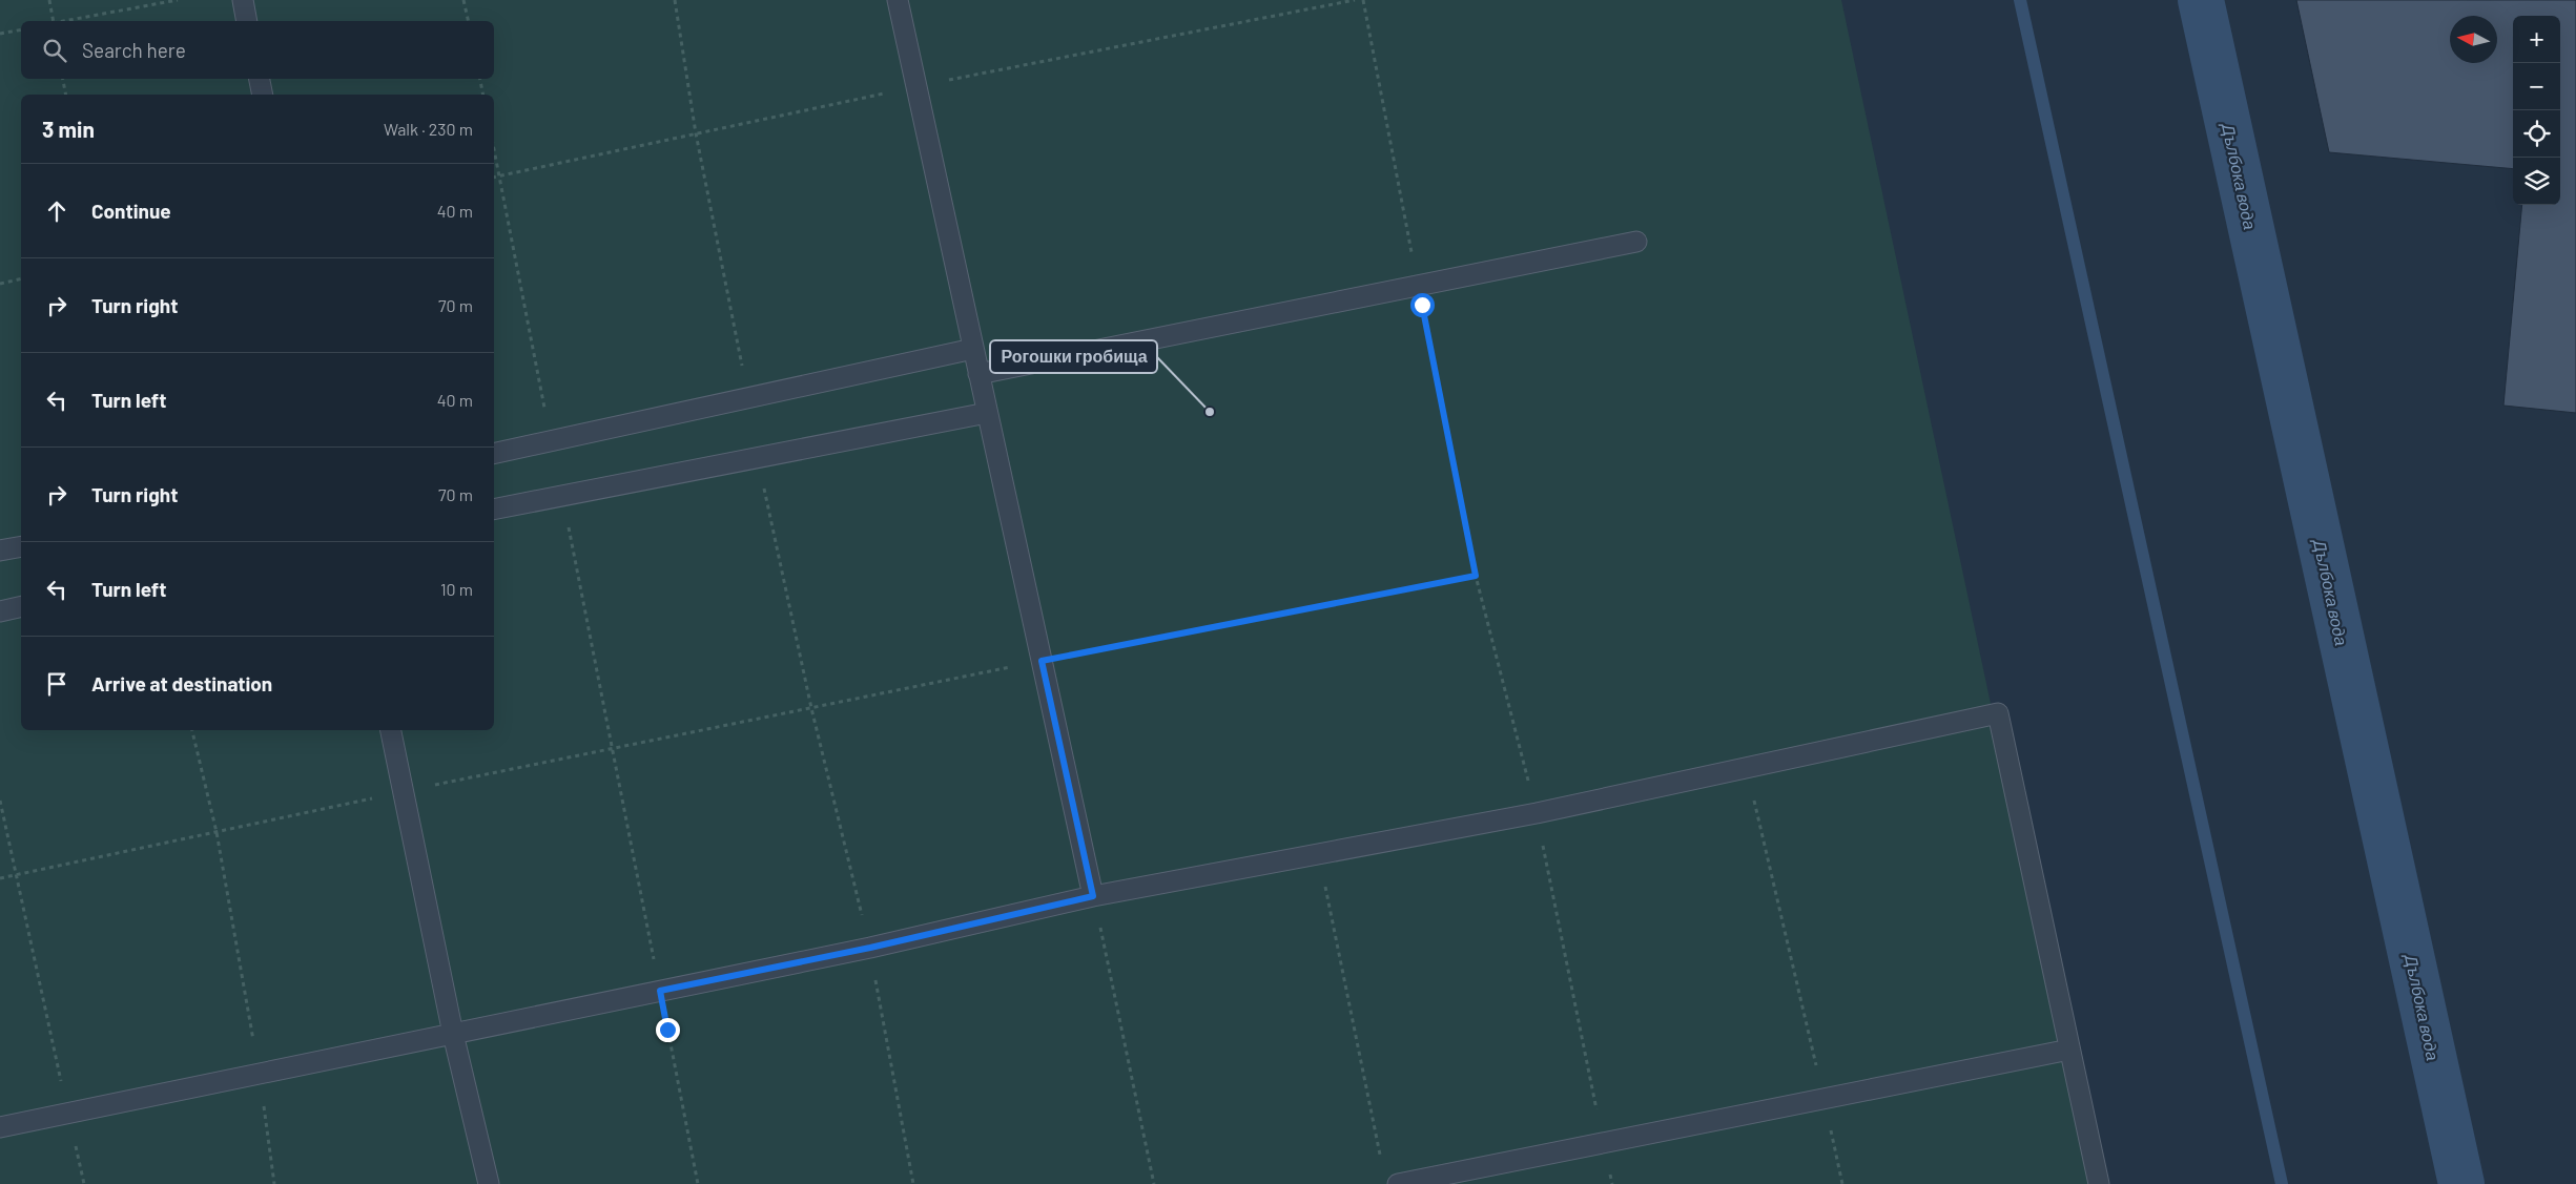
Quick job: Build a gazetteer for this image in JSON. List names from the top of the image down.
{
  "water": ["Дълбока вода"],
  "places": ["Рогошки гробища"],
  "north": "left",
  "page": {
    "map_buttons": ["+", "−"],
    "search": "Search here",
    "heading": ["3 min", "Walk · 230 m"],
    "list": [
      ["Continue", "40 m"],
      ["Turn right", "70 m"],
      ["Turn left", "40 m"],
      ["Turn right", "70 m"],
      ["Turn left", "10 m"],
      "Arrive at destination"
    ]
  }
}
